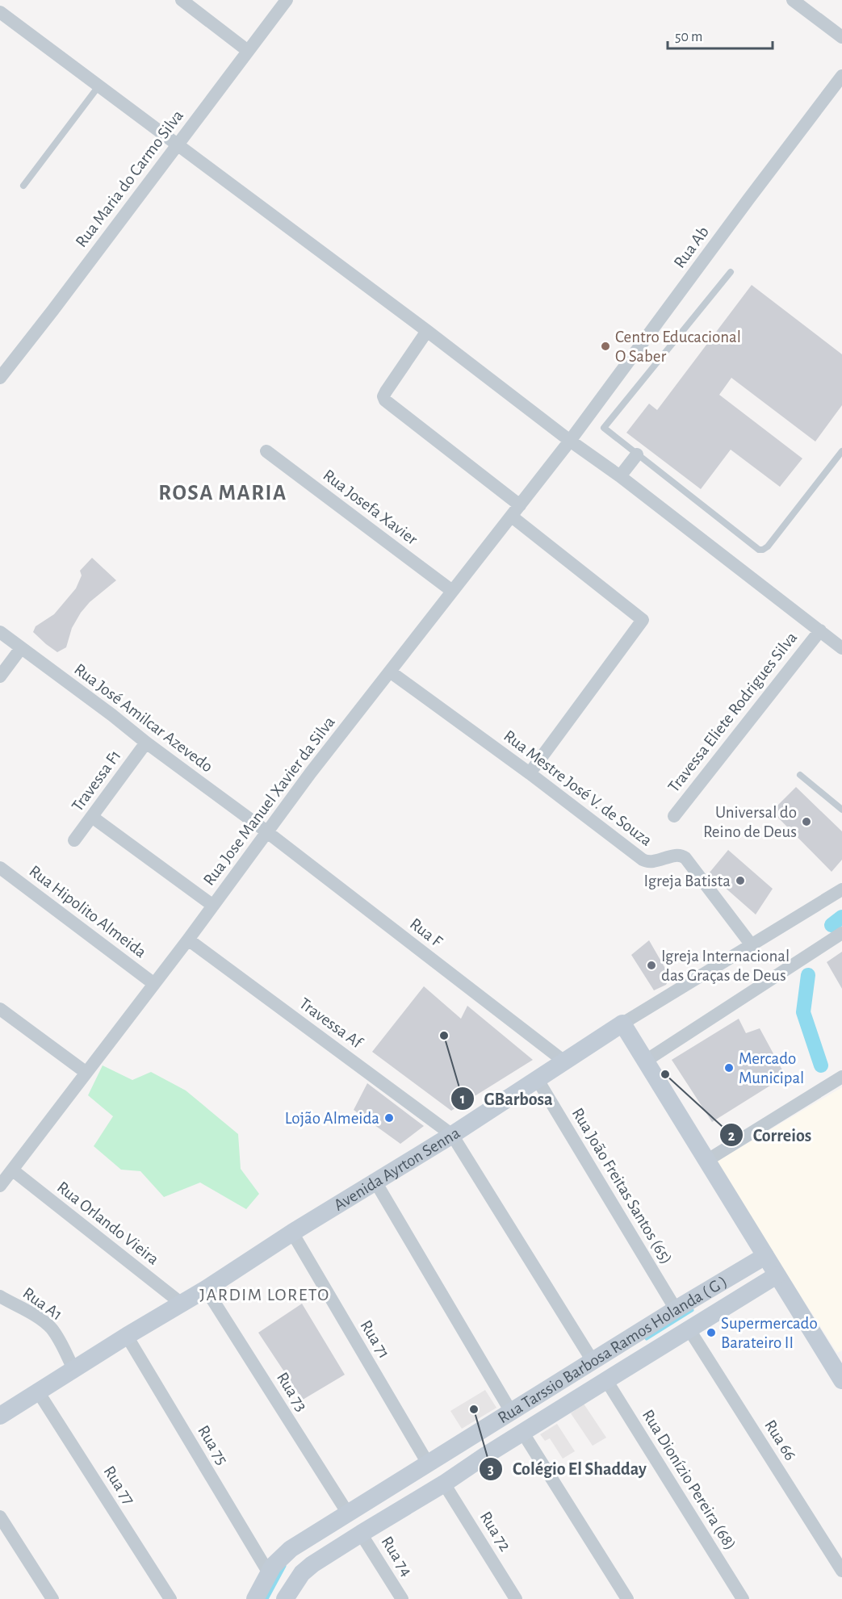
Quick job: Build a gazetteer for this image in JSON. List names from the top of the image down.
{
  "streets": {
    "street": [
      "Rua Maria do Carmo Silva",
      "Rua Ab",
      "Rua Josefa Xavier",
      "Travessa Eliete Rodrigues Silva",
      "Rua José Amilcar Azevedo",
      "Travessa F1",
      "Rua Mestre José V. de Souza",
      "Rua Jose Manuel Xavier da Silva",
      "Rua Hipolito Almeida",
      "Rua F",
      "Travessa Af",
      "Avenida Ayrton Senna",
      "Rua João Freitas Santos (65)",
      "Rua Orlando Vieira",
      "Rua A1",
      "Rua 71",
      "Rua Tarssio Barbosa Ramos Holanda ( G )",
      "Rua 73",
      "Rua 66",
      "Rua 75",
      "Rua Dionízio Pereira (68)",
      "Rua 77",
      "Rua 72",
      "Rua 74"
    ]
  },
  "crossings": [
    ["Rua Ab", "Rua Jose Manuel Xavier da Silva"],
    ["Rua Josefa Xavier", "Rua Jose Manuel Xavier da Silva"],
    ["Rua José Amilcar Azevedo", "Travessa F1"],
    ["Rua José Amilcar Azevedo", "Rua Jose Manuel Xavier da Silva"],
    ["Rua José Amilcar Azevedo", "Rua F"],
    ["Rua Mestre José V. de Souza", "Rua Jose Manuel Xavier da Silva"],
    ["Rua Mestre José V. de Souza", "Avenida Ayrton Senna"],
    ["Rua Jose Manuel Xavier da Silva", "Rua Hipolito Almeida"],
    ["Rua Jose Manuel Xavier da Silva", "Rua F"],
    ["Rua Jose Manuel Xavier da Silva", "Travessa Af"],
    ["Rua Jose Manuel Xavier da Silva", "Rua Orlando Vieira"],
    ["Rua F", "Avenida Ayrton Senna"],
    ["Travessa Af", "Avenida Ayrton Senna"],
    ["Avenida Ayrton Senna", "Rua João Freitas Santos (65)"],
    ["Avenida Ayrton Senna", "Rua Orlando Vieira"],
    ["Avenida Ayrton Senna", "Rua A1"],
    ["Avenida Ayrton Senna", "Rua 71"],
    ["Avenida Ayrton Senna", "Rua 73"],
    ["Avenida Ayrton Senna", "Rua 75"],
    ["Avenida Ayrton Senna", "Rua 77"],
    ["Rua João Freitas Santos (65)", "Rua Tarssio Barbosa Ramos Holanda ( G )"],
    ["Rua 71", "Rua Tarssio Barbosa Ramos Holanda ( G )"],
    ["Rua Tarssio Barbosa Ramos Holanda ( G )", "Rua 73"],
    ["Rua Tarssio Barbosa Ramos Holanda ( G )", "Rua 66"],
    ["Rua Tarssio Barbosa Ramos Holanda ( G )", "Rua 75"],
    ["Rua Tarssio Barbosa Ramos Holanda ( G )", "Rua Dionízio Pereira (68)"],
    ["Rua Tarssio Barbosa Ramos Holanda ( G )", "Rua 72"],
    ["Rua Tarssio Barbosa Ramos Holanda ( G )", "Rua 74"]
  ],
  "districts": ["ROSA MARIA", "JARDIM LORETO"],
  "places": [
    "Centro Educacional O Saber",
    "Universal do Reino de Deus",
    "Igreja Batista",
    "Igreja Internacional das Graças de Deus",
    "GBarbosa",
    "Mercado Municipal",
    "Correios",
    "Lojão Almeida",
    "Supermercado Barateiro II",
    "Colégio El Shadday"
  ],
  "scale_bar": "50 m"
}
